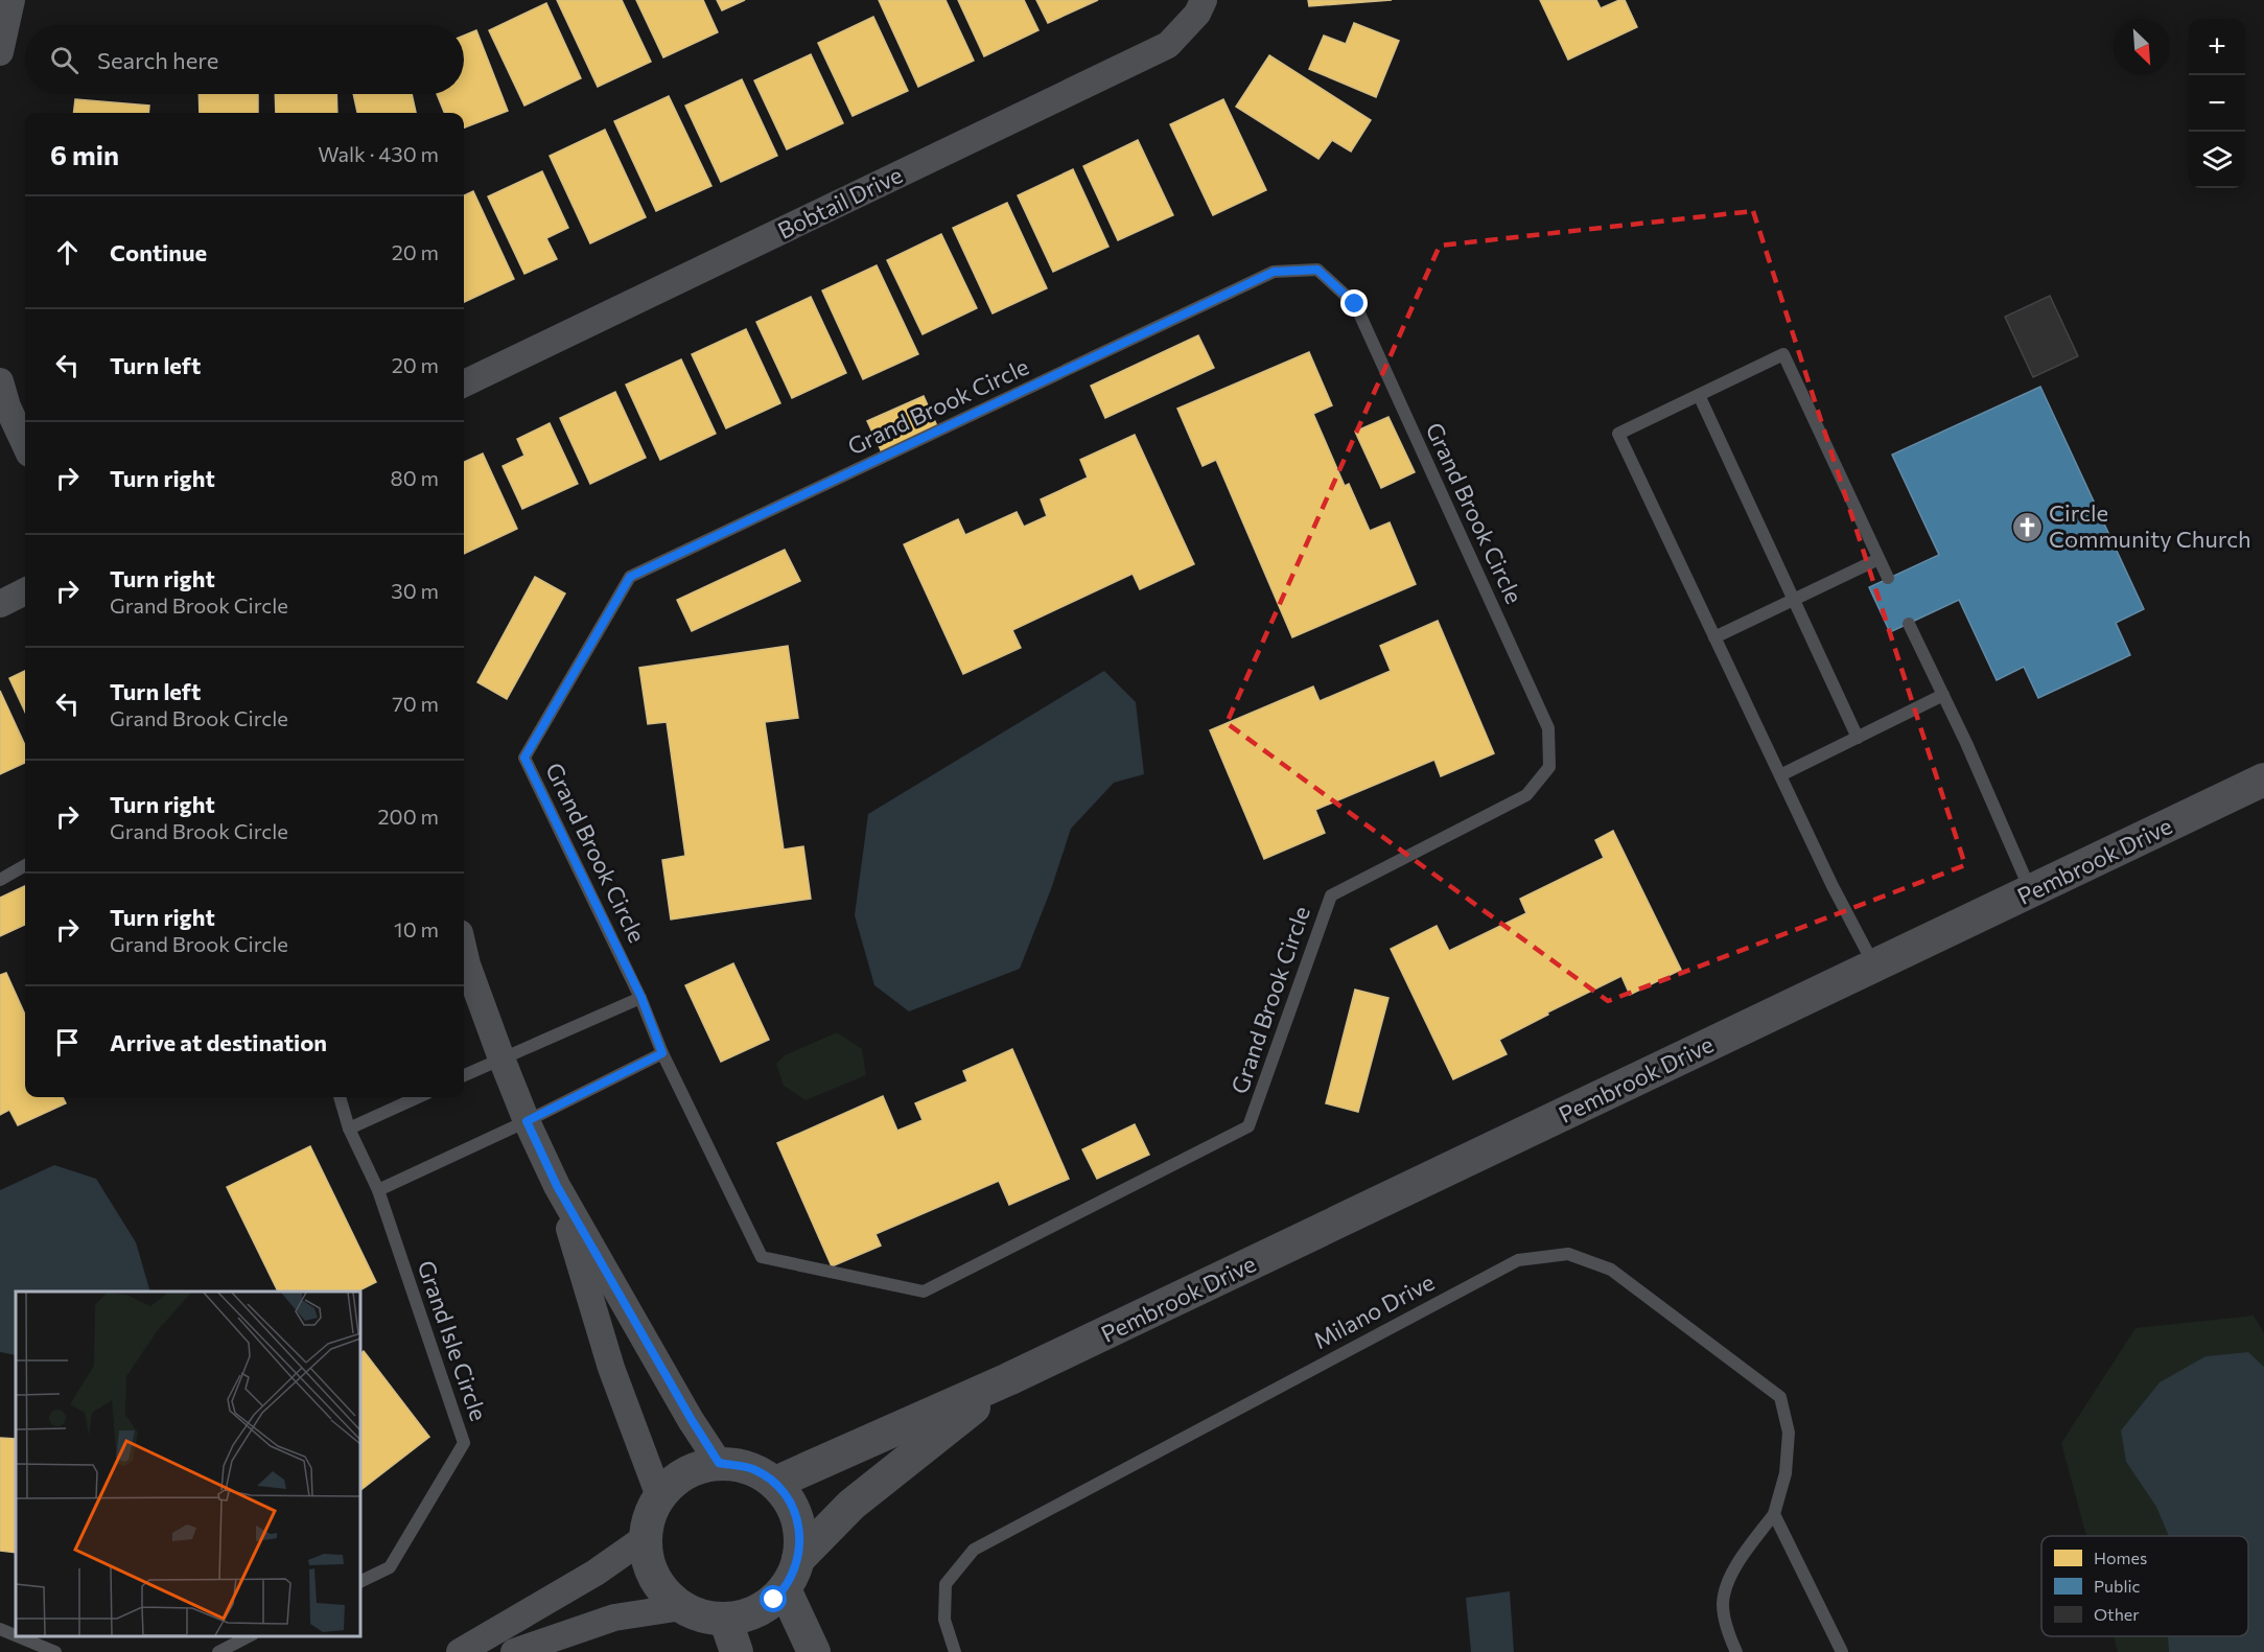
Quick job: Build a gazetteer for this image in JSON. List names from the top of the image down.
{
  "streets": {
    "street": ["Bobtail Drive", "Pembrook Drive"],
    "lane": ["Grand Brook Circle", "Milano Drive", "Grand Isle Circle"]
  },
  "places": {
    "church": ["Circle Community Church"]
  },
  "legend": ["Homes", "Public", "Other"],
  "north": "bottom right",
  "page": {
    "map_buttons": ["+", "−"],
    "search": "Search here",
    "heading": ["6 min", "Walk · 430 m"],
    "list": [
      ["Continue", "20 m"],
      ["Turn left", "20 m"],
      ["Turn right", "80 m"],
      ["Turn right", "Grand Brook Circle", "30 m"],
      ["Turn left", "Grand Brook Circle", "70 m"],
      ["Turn right", "Grand Brook Circle", "200 m"],
      ["Turn right", "Grand Brook Circle", "10 m"],
      "Arrive at destination"
    ]
  }
}
